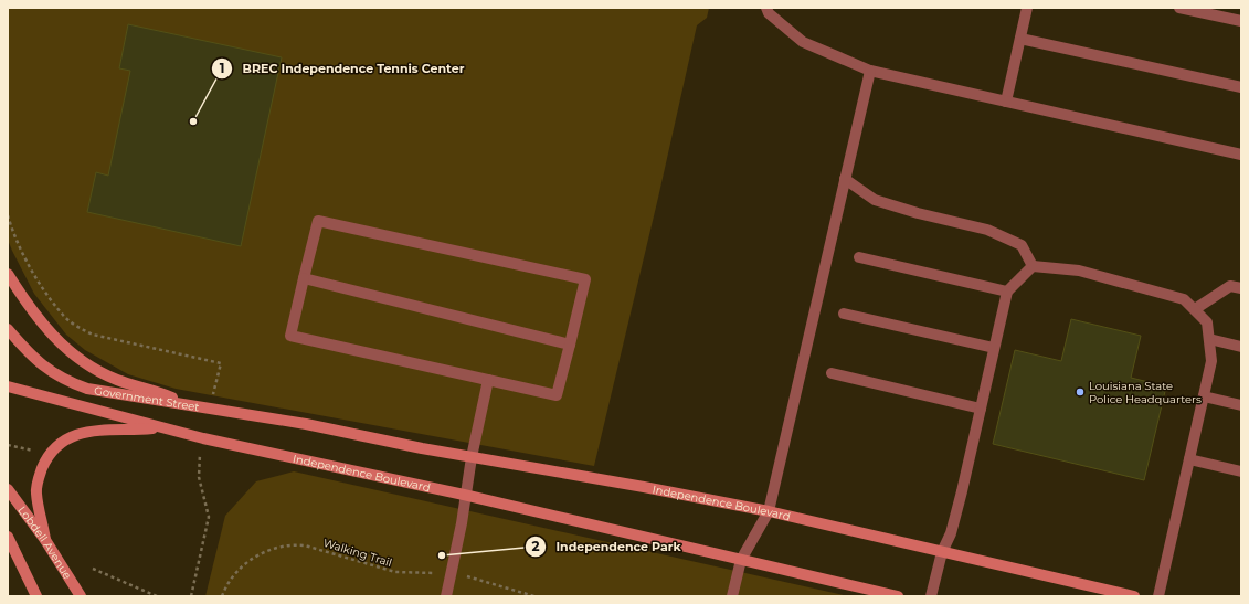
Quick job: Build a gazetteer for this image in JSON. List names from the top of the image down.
{
  "streets": {
    "main road": ["Government Street", "Independence Boulevard", "Lobdell Avenue"],
    "path": ["Walking Trail"]
  },
  "crossings": [
    ["Government Street", "Independence Boulevard"]
  ],
  "places": ["BREC Independence Tennis Center", "Louisiana State Police Headquarters", "Independence Park"]
}
